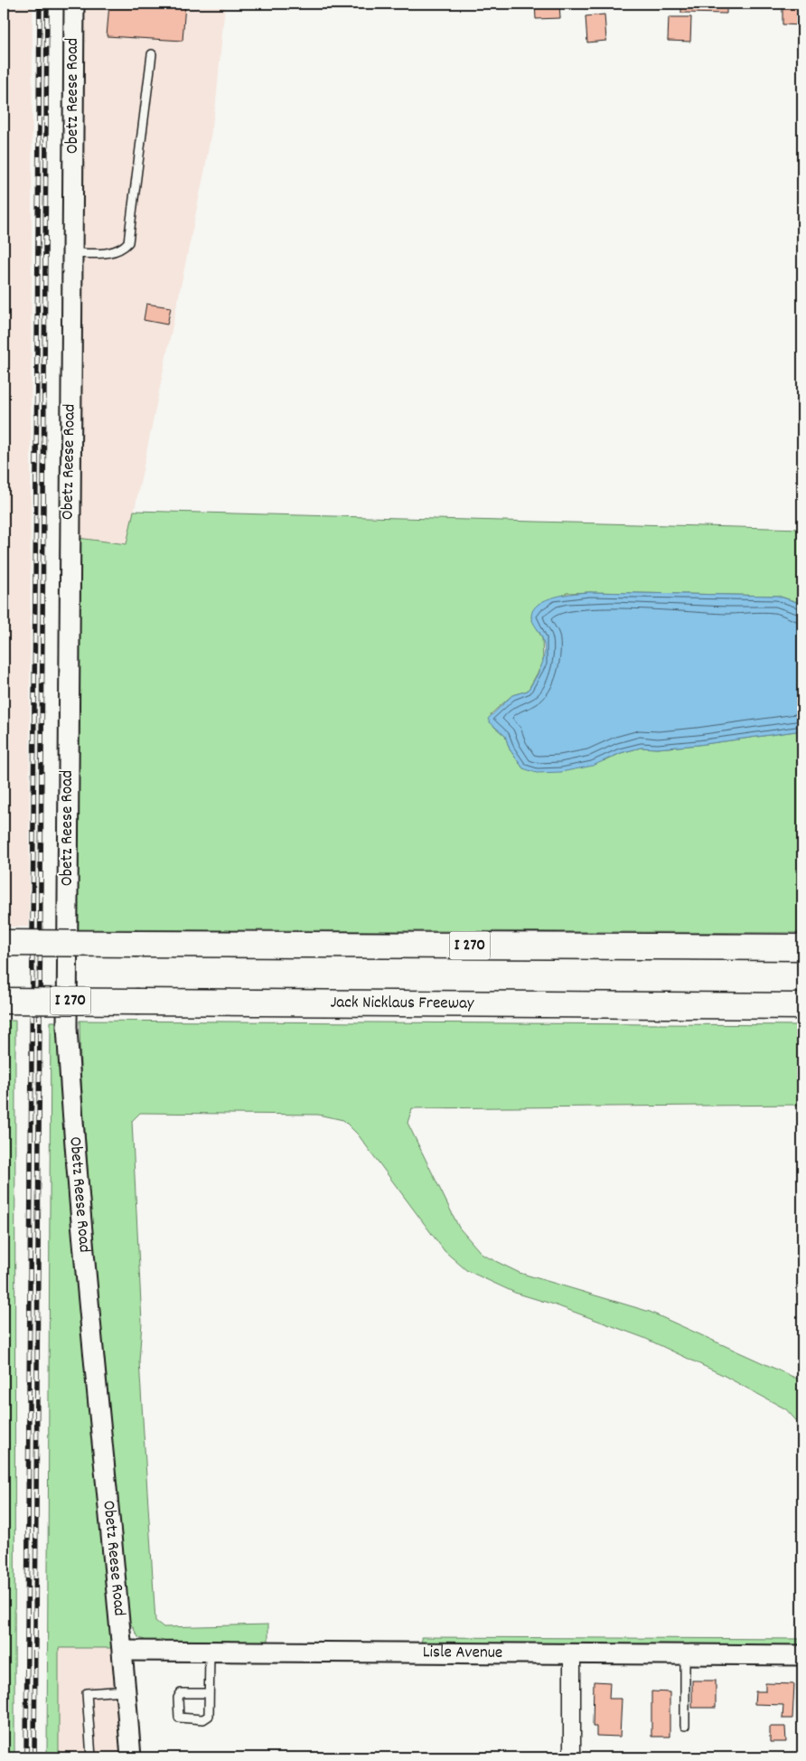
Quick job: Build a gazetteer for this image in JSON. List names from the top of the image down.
{
  "streets": {
    "highway": ["I 270", "Jack Nicklaus Freeway"],
    "street": ["Obetz Reese Road", "Lisle Avenue"]
  },
  "crossings": [
    ["Obetz Reese Road", "Lisle Avenue"]
  ]
}
